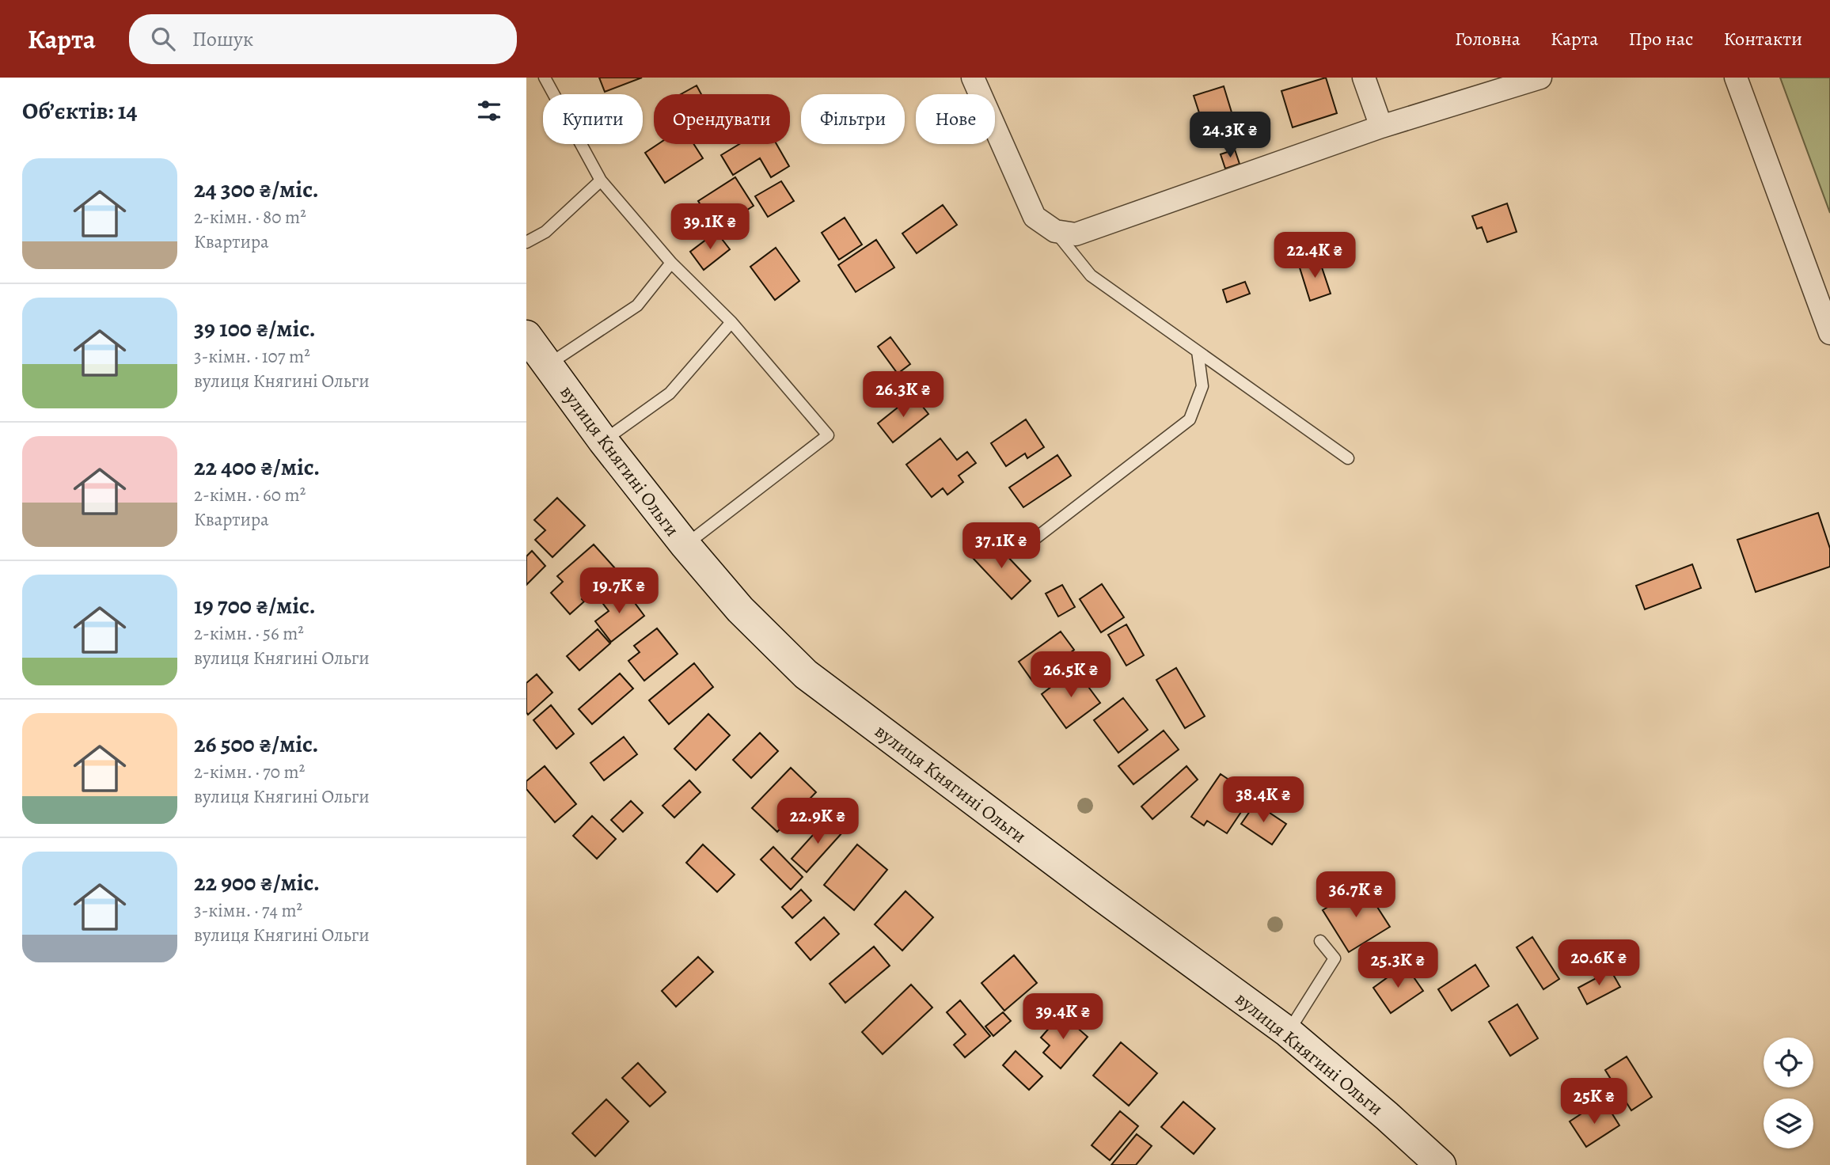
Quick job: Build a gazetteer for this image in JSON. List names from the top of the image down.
{
  "streets": {
    "street": ["вулиця Княгині Ольги"]
  },
  "page": {
    "header": "Карта",
    "search": "Пошук",
    "nav": [
      "Головна",
      "Карта",
      "Про нас",
      "Контакти"
    ],
    "heading": "Об’єктів: 14",
    "chip": [
      "Купити",
      "Орендувати",
      "Фільтри",
      "Нове"
    ],
    "price": [
      "24.3K ₴",
      "39.1K ₴",
      "22.4K ₴",
      "26.3K ₴",
      "37.1K ₴",
      "19.7K ₴",
      "26.5K ₴",
      "38.4K ₴",
      "22.9K ₴",
      "36.7K ₴",
      "20.6K ₴",
      "25.3K ₴",
      "39.4K ₴",
      "25K ₴"
    ],
    "list": [
      {
        "name": "24 300 ₴/міс.",
        "note": "2-кімн. · 80 m² · Квартира"
      },
      {
        "name": "39 100 ₴/міс.",
        "note": "3-кімн. · 107 m² · вулиця Княгині Ольги"
      },
      {
        "name": "22 400 ₴/міс.",
        "note": "2-кімн. · 60 m² · Квартира"
      },
      {
        "name": "19 700 ₴/міс.",
        "note": "2-кімн. · 56 m² · вулиця Княгині Ольги"
      },
      {
        "name": "26 500 ₴/міс.",
        "note": "2-кімн. · 70 m² · вулиця Княгині Ольги"
      },
      {
        "name": "22 900 ₴/міс.",
        "note": "3-кімн. · 74 m² · вулиця Княгині Ольги"
      }
    ]
  }
}
